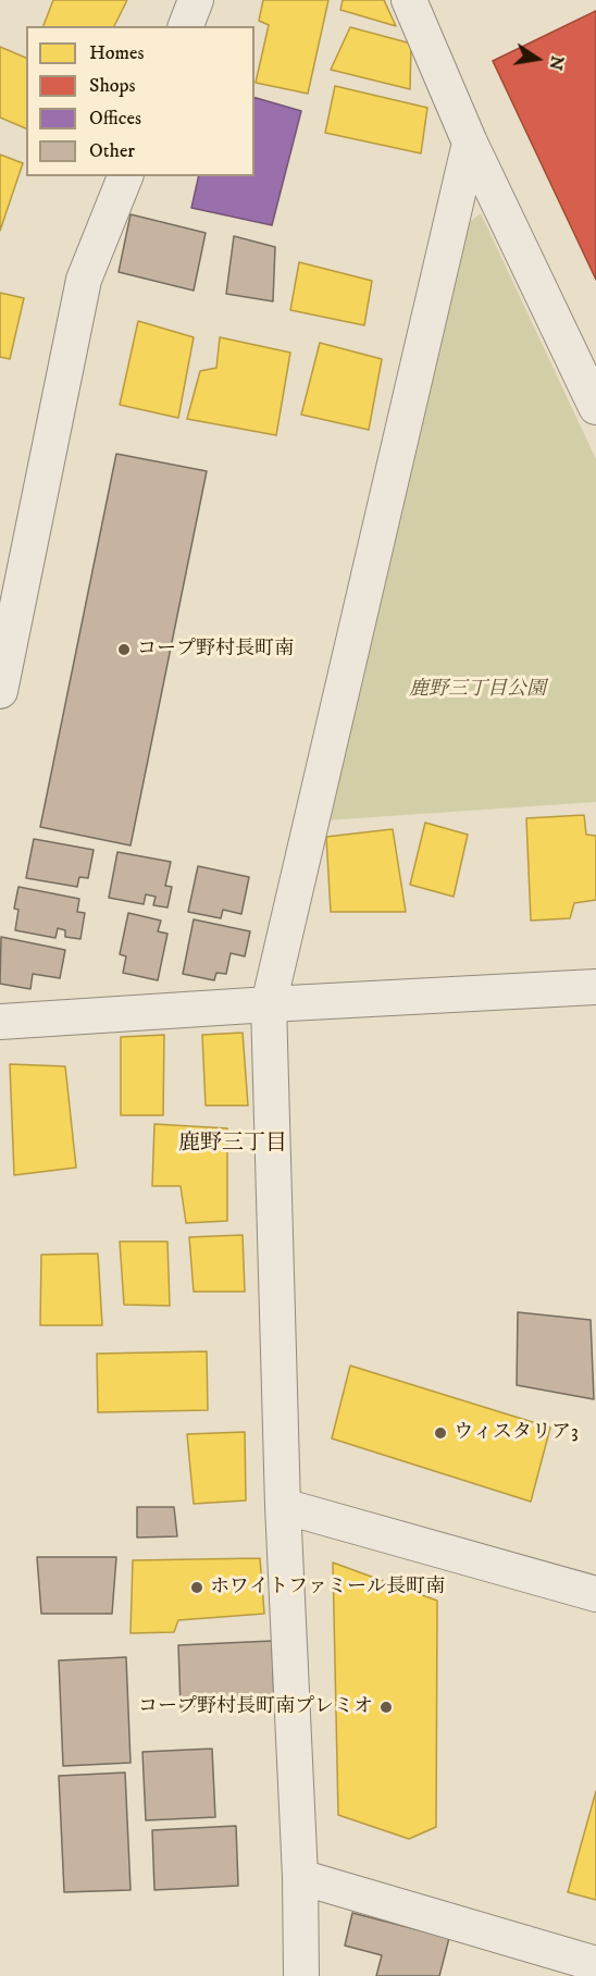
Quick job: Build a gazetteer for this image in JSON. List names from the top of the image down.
{
  "districts": ["鹿野三丁目"],
  "parks": ["鹿野三丁目公園"],
  "places": [
    "コープ野村長町南",
    "ウィスタリア3",
    "ホワイトファミール長町南",
    "コープ野村長町南プレミオ"
  ],
  "legend": [
    "Homes",
    "Shops",
    "Offices",
    "Other"
  ],
  "north": "right"
}
